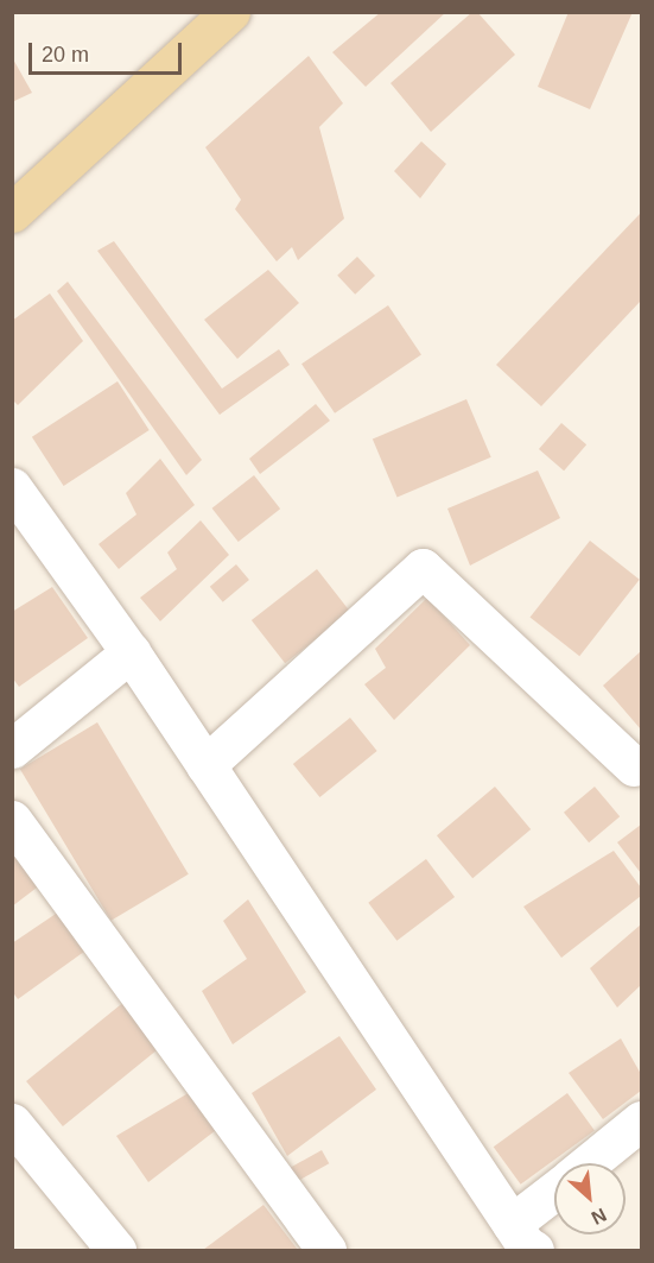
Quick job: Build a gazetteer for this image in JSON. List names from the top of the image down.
{
  "scale_bar": "20 m",
  "north": "bottom right"
}
